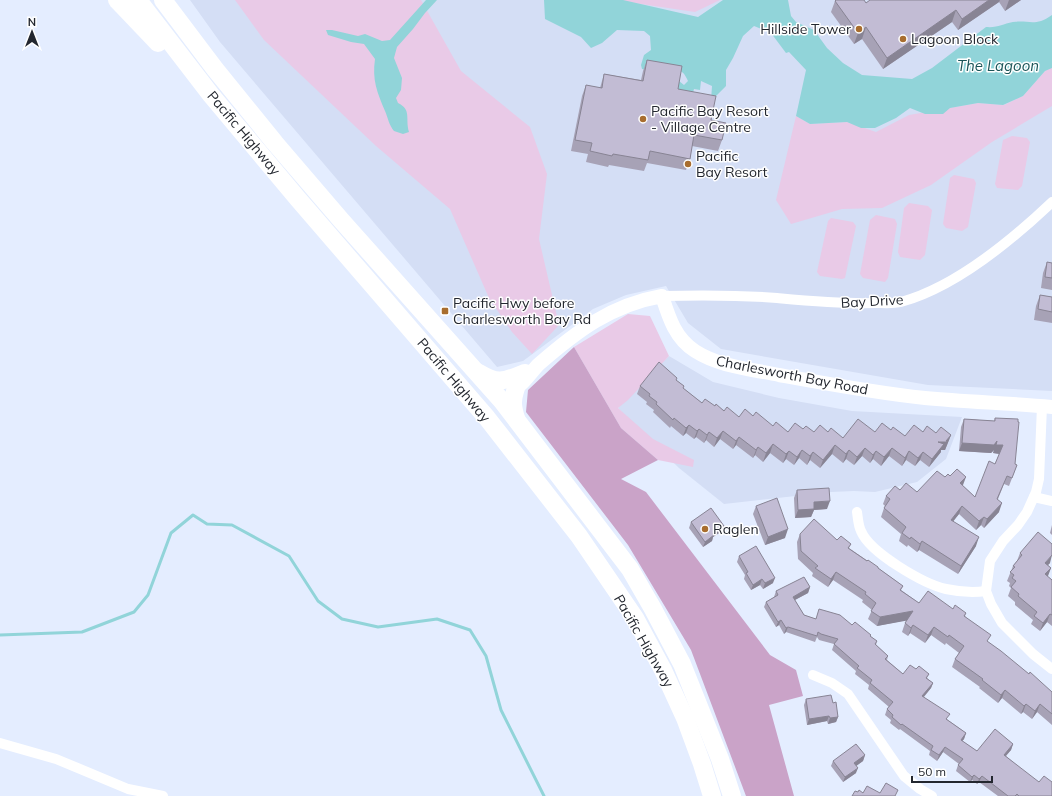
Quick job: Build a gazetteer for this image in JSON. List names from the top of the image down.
{
  "streets": {
    "highway": ["Pacific Highway"],
    "street": ["Bay Drive", "Charlesworth Bay Road"]
  },
  "crossings": [
    ["Bay Drive", "Charlesworth Bay Road"]
  ],
  "water": ["The Lagoon"],
  "places": {
    "other": [
      "Hillside Tower",
      "Lagoon Block",
      "Pacific Bay Resort - Village Centre",
      "Pacific Bay Resort",
      "Raglen"
    ],
    "transit": ["Pacific Hwy before Charlesworth Bay Rd"]
  },
  "scale_bar": "50 m",
  "north": "top"
}
